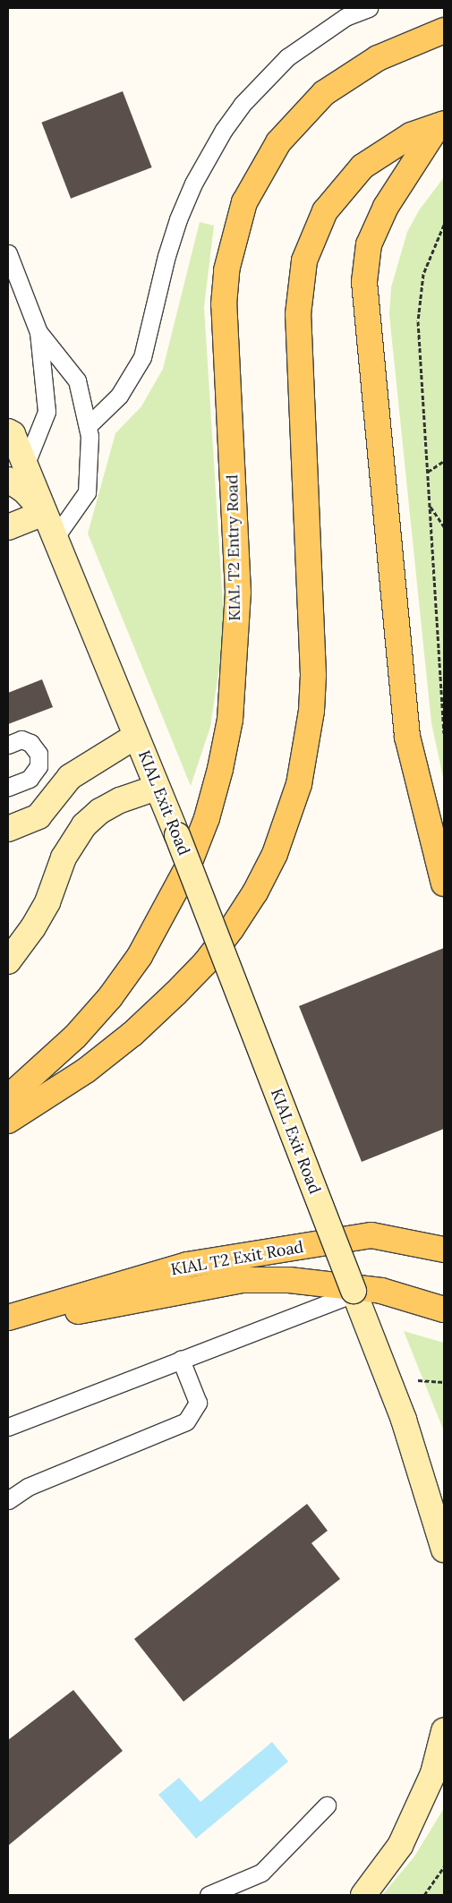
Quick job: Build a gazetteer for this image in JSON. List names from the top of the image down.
{
  "streets": {
    "main road": ["KIAL T2 Entry Road", "KIAL Exit Road", "KIAL T2 Exit Road"]
  }
}
